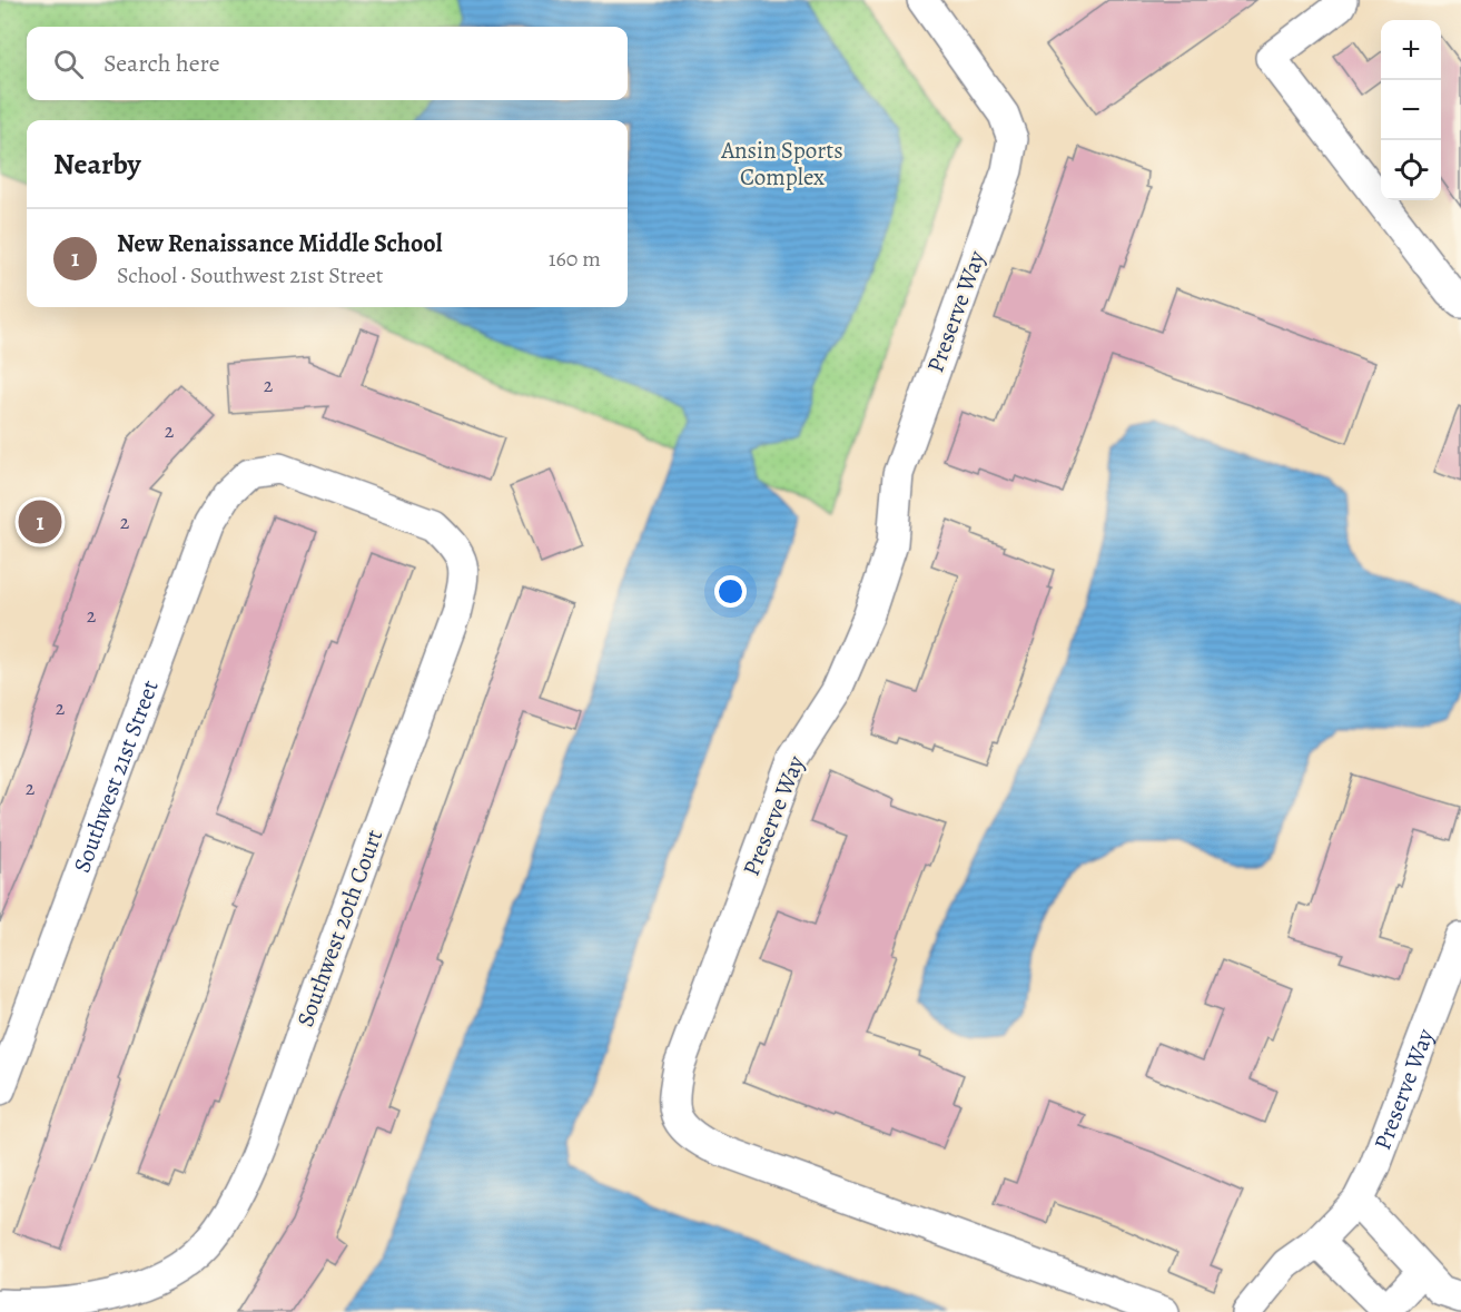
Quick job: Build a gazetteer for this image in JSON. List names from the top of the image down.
{
  "streets": {
    "street": ["Preserve Way", "Southwest 21st Street", "Southwest 20th Court"]
  },
  "crossings": [
    ["Southwest 21st Street", "Southwest 20th Court"]
  ],
  "parks": ["Ansin Sports Complex"],
  "house_numbers": [
    "2",
    "2",
    "2",
    "2",
    "2",
    "2"
  ],
  "page": {
    "map_buttons": ["+", "−"],
    "search": "Search here",
    "heading": "Nearby",
    "list": [
      {
        "mark": "1",
        "name": "New Renaissance Middle School",
        "note": "School · Southwest 21st Street",
        "value": "160 m"
      }
    ],
    "pins": "1"
  }
}
